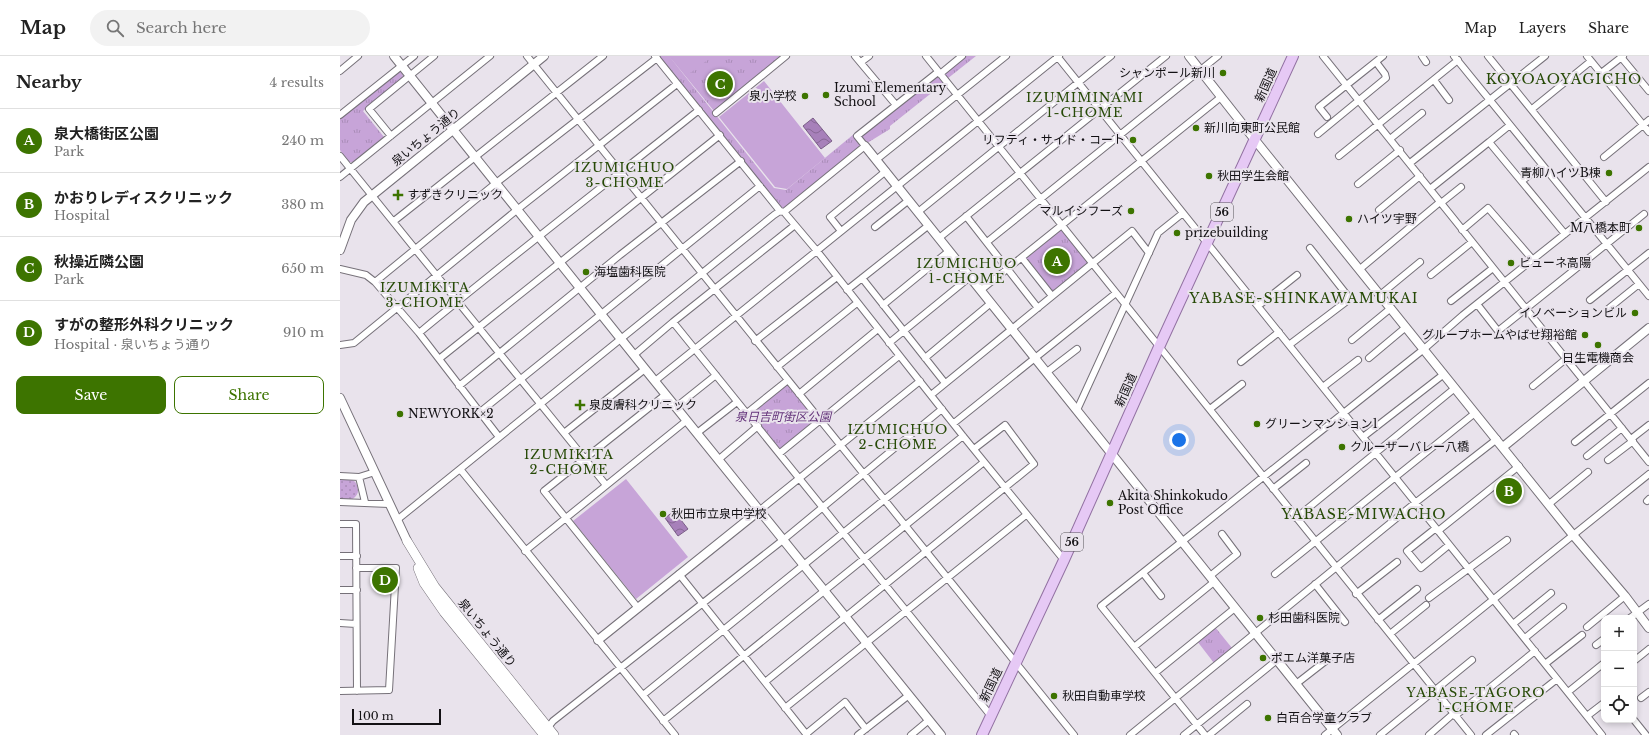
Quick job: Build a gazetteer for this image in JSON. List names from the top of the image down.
{
  "streets": {
    "main road": ["新国道", "泉いちょう通り", "56"]
  },
  "districts": [
    "KOYOAOYAGICHO",
    "IZUMIMINAMI 1-CHOME",
    "IZUMICHUO 3-CHOME",
    "IZUMICHUO 1-CHOME",
    "IZUMIKITA 3-CHOME",
    "YABASE-SHINKAWAMUKAI",
    "IZUMICHUO 2-CHOME",
    "IZUMIKITA 2-CHOME",
    "YABASE-MIWACHO",
    "YABASE-TAGORO 1-CHOME"
  ],
  "parks": ["泉日吉町街区公園"],
  "places": {
    "other": [
      "シャンポール新川",
      "Izumi Elementary School",
      "泉小学校",
      "新川向東町公民館",
      "リフティ・サイド・コート",
      "青柳ハイツB棟",
      "秋田学生会館",
      "マルイシフーズ",
      "ハイツ宇野",
      "M八橋本町",
      "prizebuilding",
      "ビューネ高陽",
      "海塩歯科医院",
      "イノベーションビル",
      "グループホームやばせ翔裕館",
      "日生電機商会",
      "NEWYORK×2",
      "グリーンマンション1",
      "クルーザーバレー八橋",
      "Akita Shinkokudo Post Office",
      "秋田市立泉中学校",
      "杉田歯科医院",
      "ポエム洋菓子店",
      "秋田自動車学校",
      "白百合学童クラブ"
    ],
    "health": ["すずきクリニック", "泉皮膚科クリニック"]
  },
  "scale_bar": "100 m",
  "page": {
    "header": "Map",
    "search": "Search here",
    "nav": ["Map", "Layers", "Share"],
    "heading": ["Nearby", "4 results"],
    "pins": [
      "C",
      "A",
      "B",
      "D"
    ],
    "list": [
      {
        "mark": "A",
        "name": "泉大橋街区公園",
        "note": "Park",
        "value": "240 m"
      },
      {
        "mark": "B",
        "name": "かおりレディスクリニック",
        "note": "Hospital",
        "value": "380 m"
      },
      {
        "mark": "C",
        "name": "秋操近隣公園",
        "note": "Park",
        "value": "650 m"
      },
      {
        "mark": "D",
        "name": "すがの整形外科クリニック",
        "note": "Hospital · 泉いちょう通り",
        "value": "910 m"
      }
    ],
    "buttons": ["Save", "Share"],
    "map_buttons": ["+", "−"],
    "scale": "100 m"
  }
}
